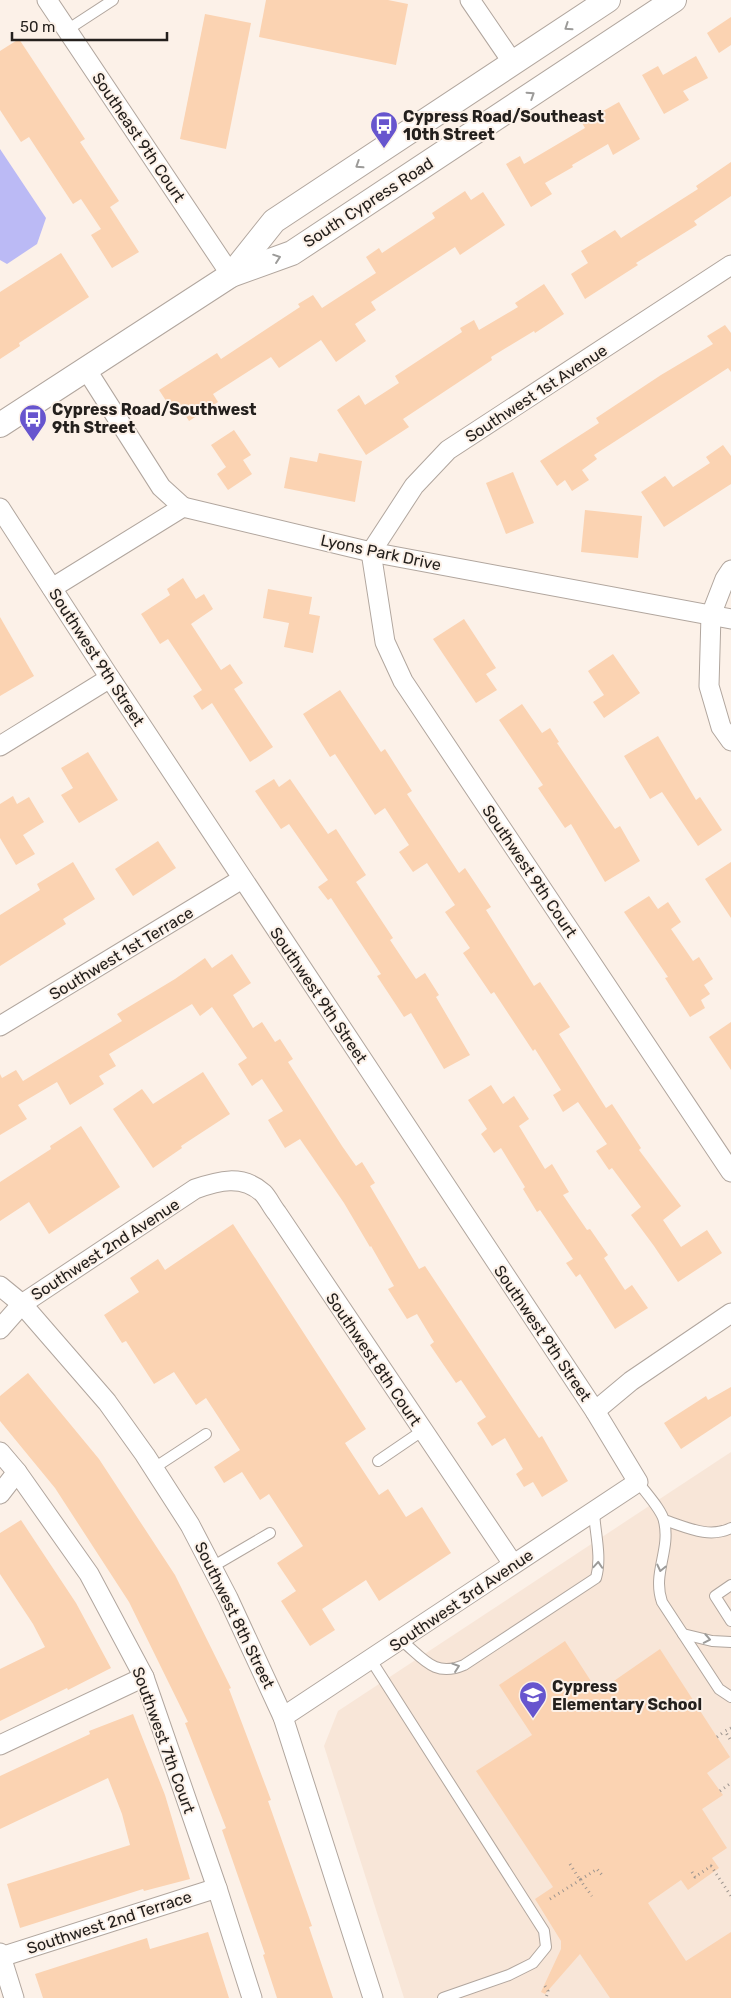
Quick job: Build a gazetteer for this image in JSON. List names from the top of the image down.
{
  "streets": {
    "street": [
      "Southeast 9th Court",
      "South Cypress Road",
      "Southwest 1st Avenue",
      "Lyons Park Drive",
      "Southwest 9th Street",
      "Southwest 9th Court",
      "Southwest 1st Terrace",
      "Southwest 2nd Avenue",
      "Southwest 8th Court",
      "Southwest 3rd Avenue",
      "Southwest 8th Street",
      "Southwest 7th Court",
      "Southwest 2nd Terrace"
    ]
  },
  "crossings": [
    ["Southeast 9th Court", "South Cypress Road"],
    ["Southwest 1st Avenue", "Lyons Park Drive"],
    ["Southwest 1st Avenue", "Southwest 9th Court"],
    ["Lyons Park Drive", "Southwest 9th Court"],
    ["Southwest 9th Street", "Southwest 1st Terrace"],
    ["Southwest 9th Street", "Southwest 3rd Avenue"],
    ["Southwest 2nd Avenue", "Southwest 8th Court"],
    ["Southwest 2nd Avenue", "Southwest 8th Street"],
    ["Southwest 8th Court", "Southwest 3rd Avenue"],
    ["Southwest 3rd Avenue", "Southwest 8th Street"],
    ["Southwest 7th Court", "Southwest 2nd Terrace"]
  ],
  "places": {
    "bus stop": ["Cypress Road/Southeast 10th Street", "Cypress Road/Southwest 9th Street"],
    "school or university": ["Cypress Elementary School"]
  },
  "scale_bar": "50 m"
}
